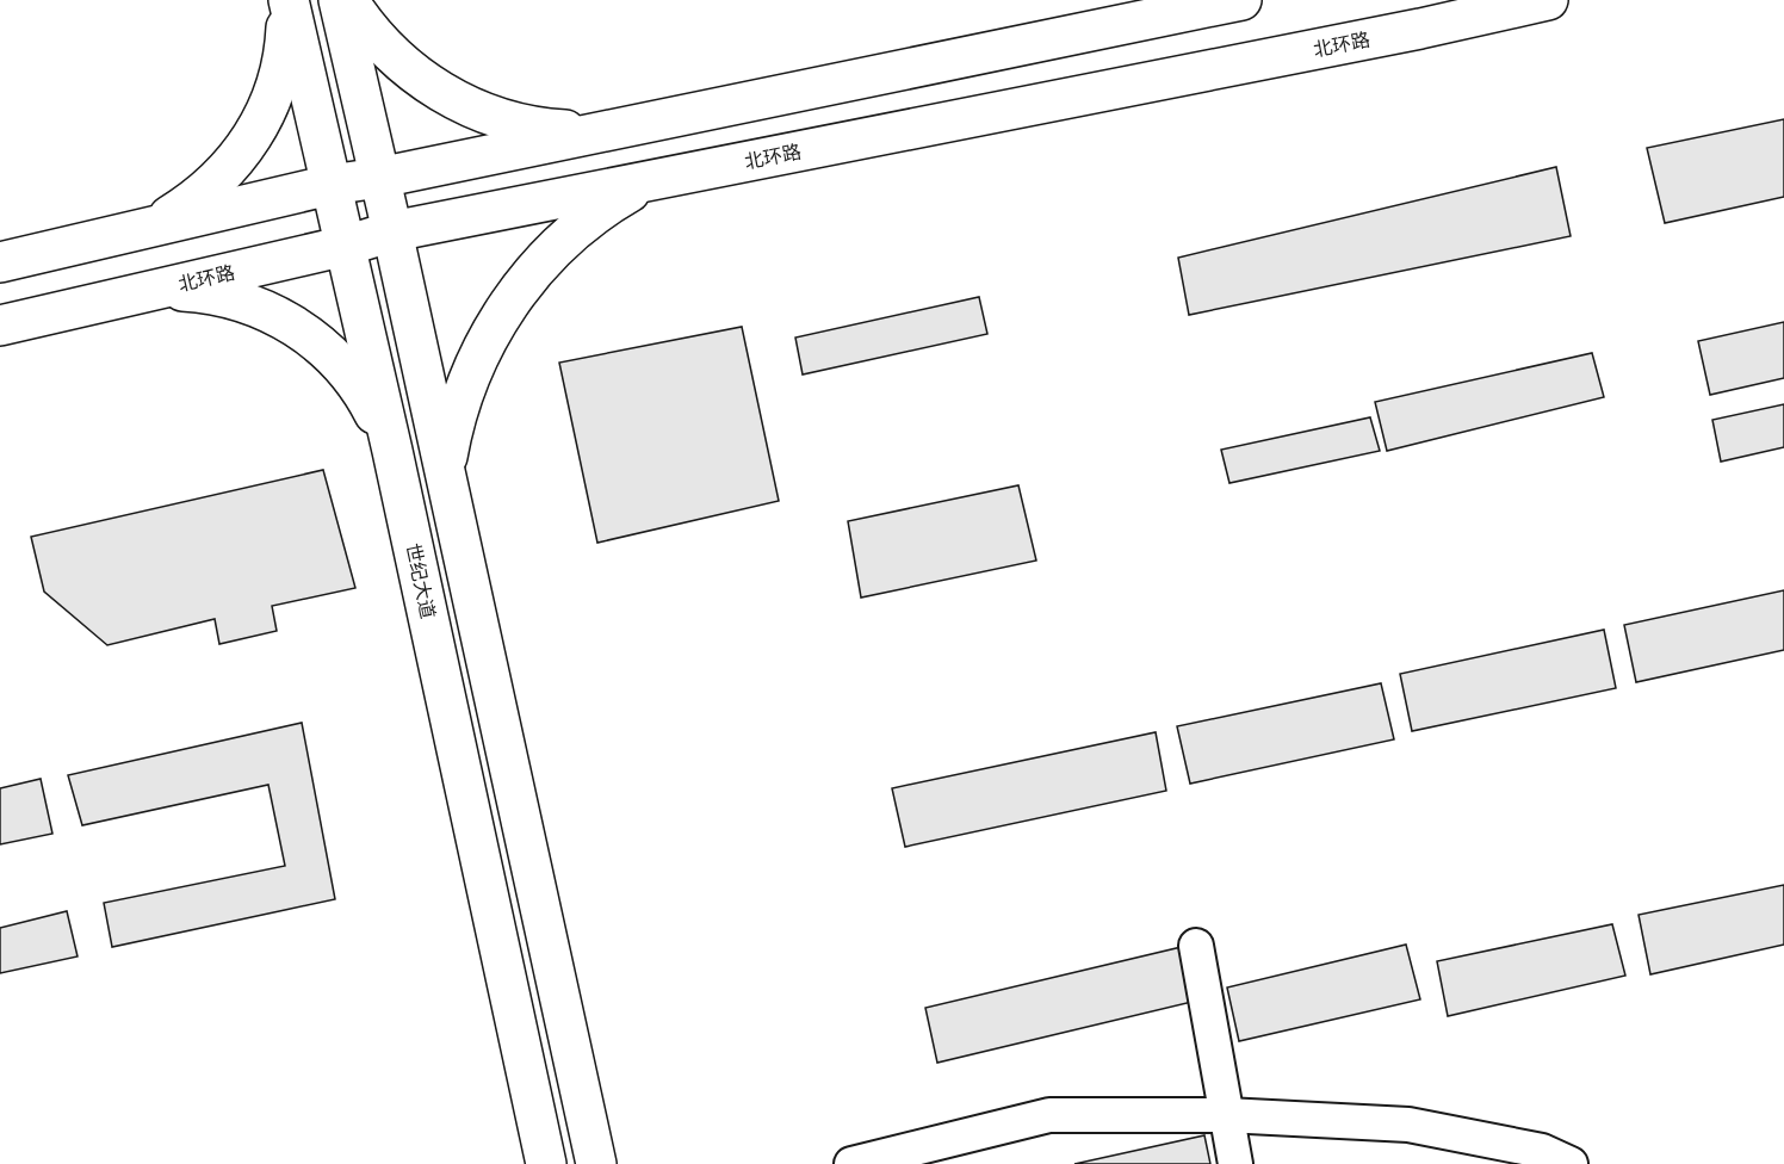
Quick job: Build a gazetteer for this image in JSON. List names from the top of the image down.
{
  "streets": {
    "main road": ["北环路", "世纪大道"]
  },
  "crossings": [
    ["北环路", "世纪大道"]
  ]
}
